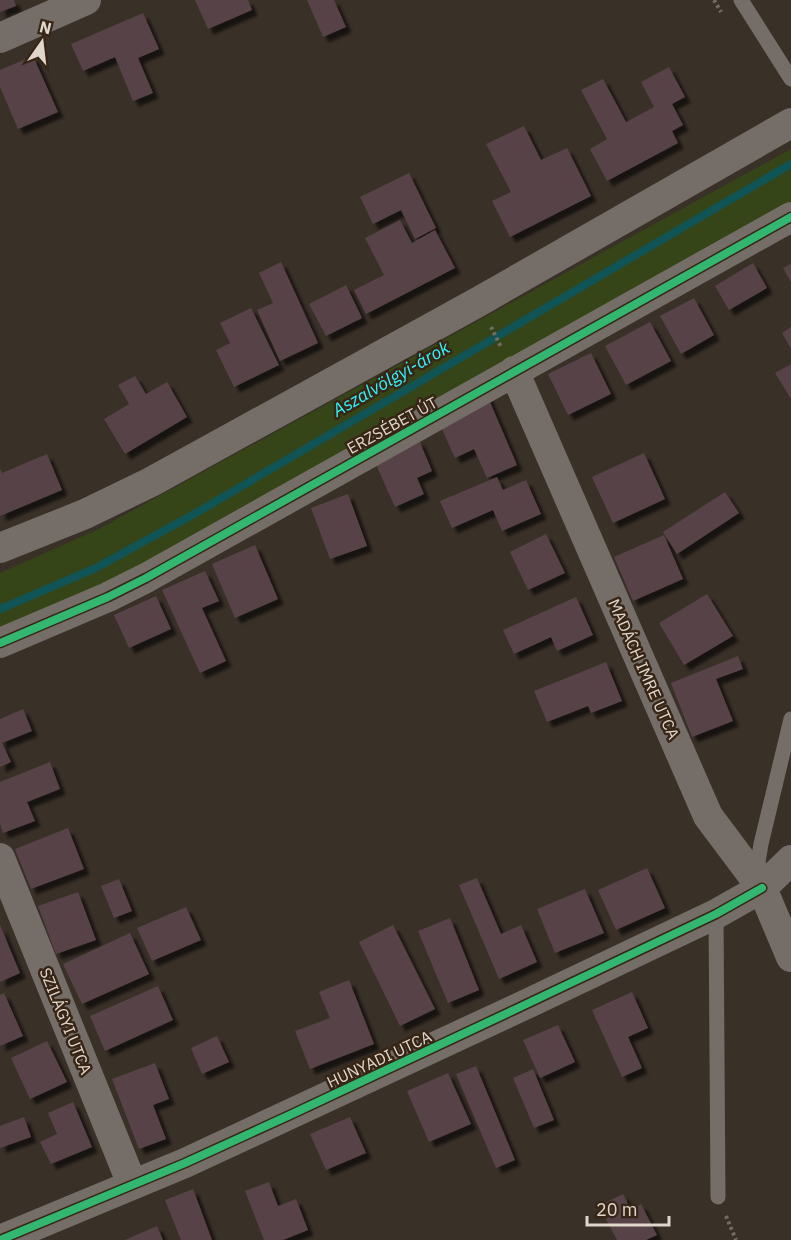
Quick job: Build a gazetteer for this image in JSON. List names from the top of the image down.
{
  "streets": {
    "street": [
      "ERZSÉBET ÚT",
      "MADÁCH IMRE UTCA",
      "SZILÁGYI UTCA",
      "HUNYADI UTCA"
    ]
  },
  "crossings": [
    ["ERZSÉBET ÚT", "MADÁCH IMRE UTCA"],
    ["MADÁCH IMRE UTCA", "HUNYADI UTCA"],
    ["SZILÁGYI UTCA", "HUNYADI UTCA"]
  ],
  "water": ["Aszalvölgyi-árok"],
  "scale_bar": "20 m",
  "north": "top"
}
